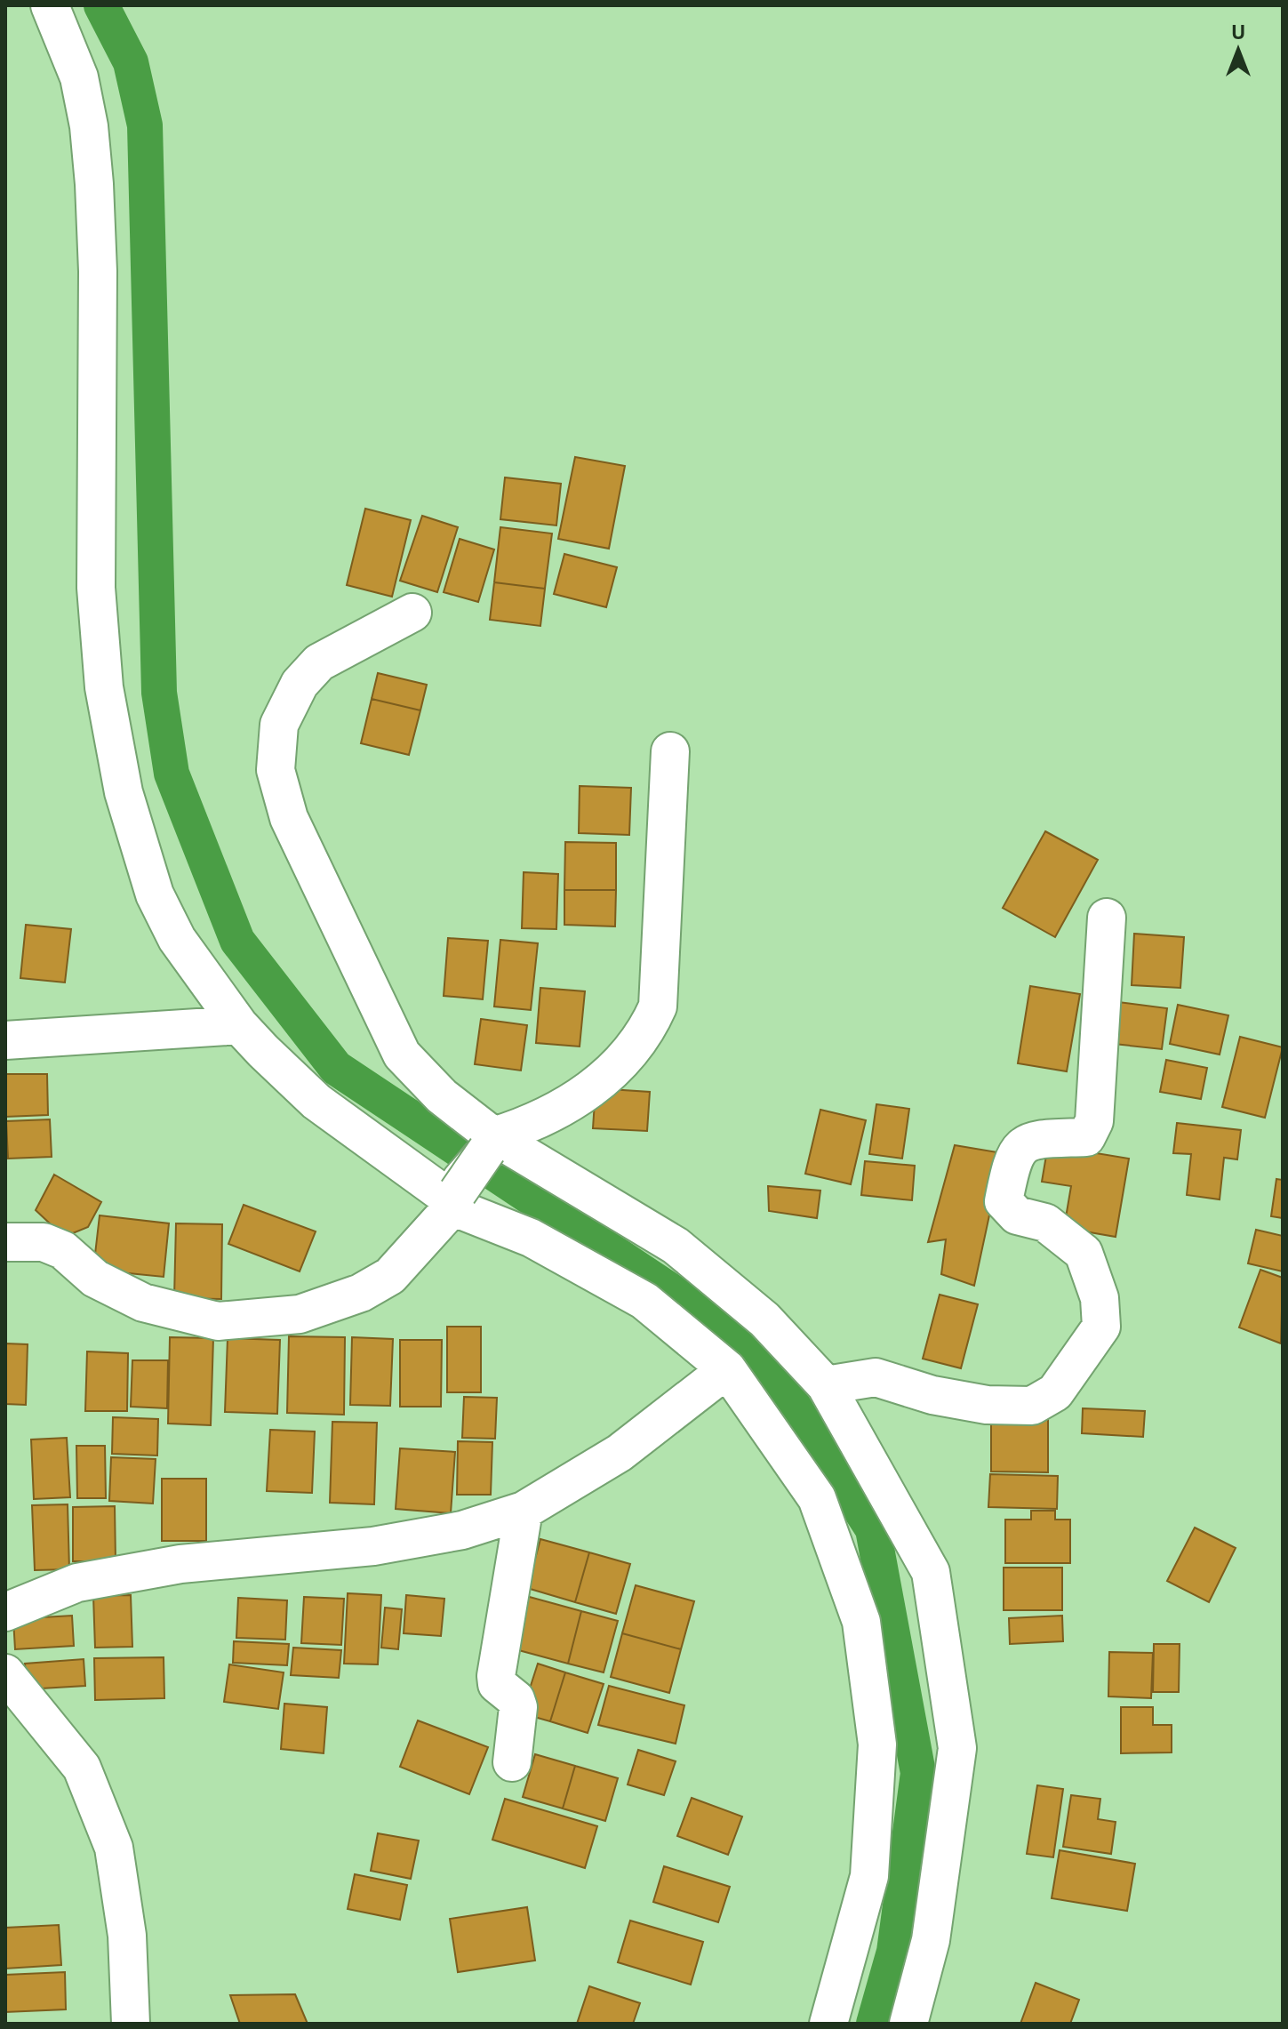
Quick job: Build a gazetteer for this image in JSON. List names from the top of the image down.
{
  "north": "top"
}
